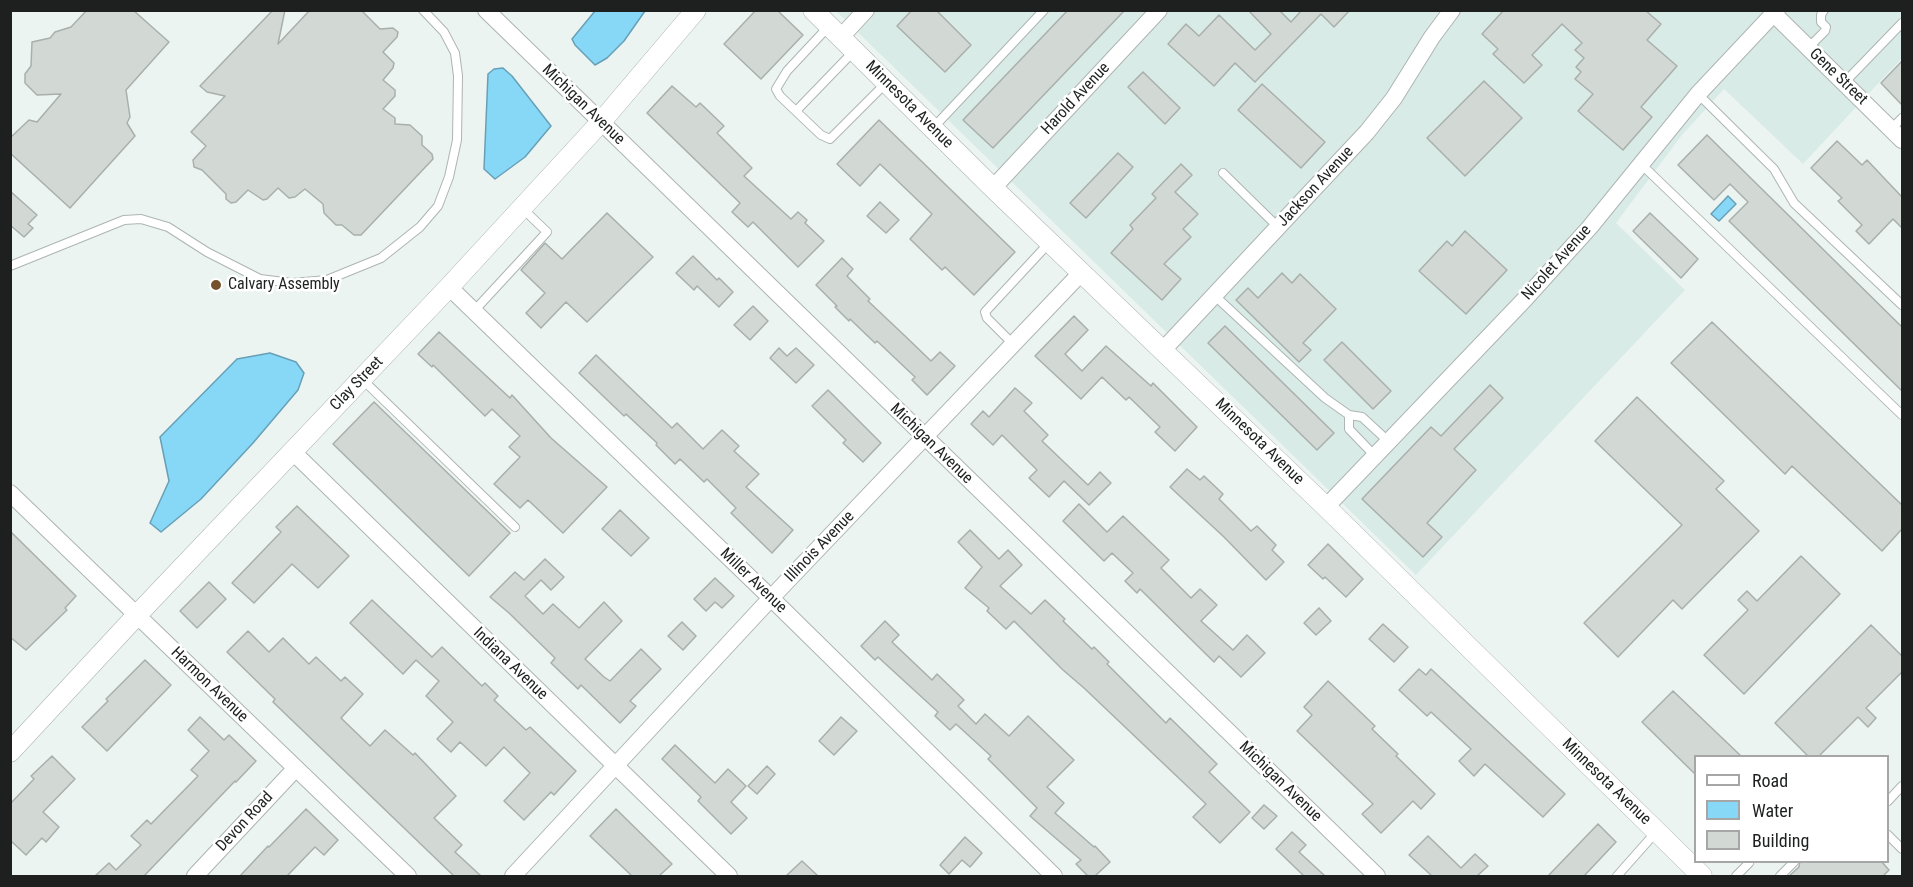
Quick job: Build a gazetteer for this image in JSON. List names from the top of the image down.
{
  "streets": {
    "street": [
      "Gene Street",
      "Harold Avenue",
      "Michigan Avenue",
      "Minnesota Avenue",
      "Jackson Avenue",
      "Nicolet Avenue",
      "Clay Street",
      "Illinois Avenue",
      "Miller Avenue",
      "Indiana Avenue",
      "Harmon Avenue",
      "Devon Road"
    ]
  },
  "crossings": [
    ["Gene Street", "Nicolet Avenue"],
    ["Harold Avenue", "Minnesota Avenue"],
    ["Michigan Avenue", "Clay Street"],
    ["Michigan Avenue", "Illinois Avenue"],
    ["Minnesota Avenue", "Jackson Avenue"],
    ["Minnesota Avenue", "Nicolet Avenue"],
    ["Minnesota Avenue", "Illinois Avenue"],
    ["Clay Street", "Miller Avenue"],
    ["Clay Street", "Indiana Avenue"],
    ["Clay Street", "Harmon Avenue"],
    ["Illinois Avenue", "Miller Avenue"],
    ["Illinois Avenue", "Indiana Avenue"],
    ["Harmon Avenue", "Devon Road"]
  ],
  "places": ["Calvary Assembly"],
  "legend": ["Road", "Water", "Building"]
}
